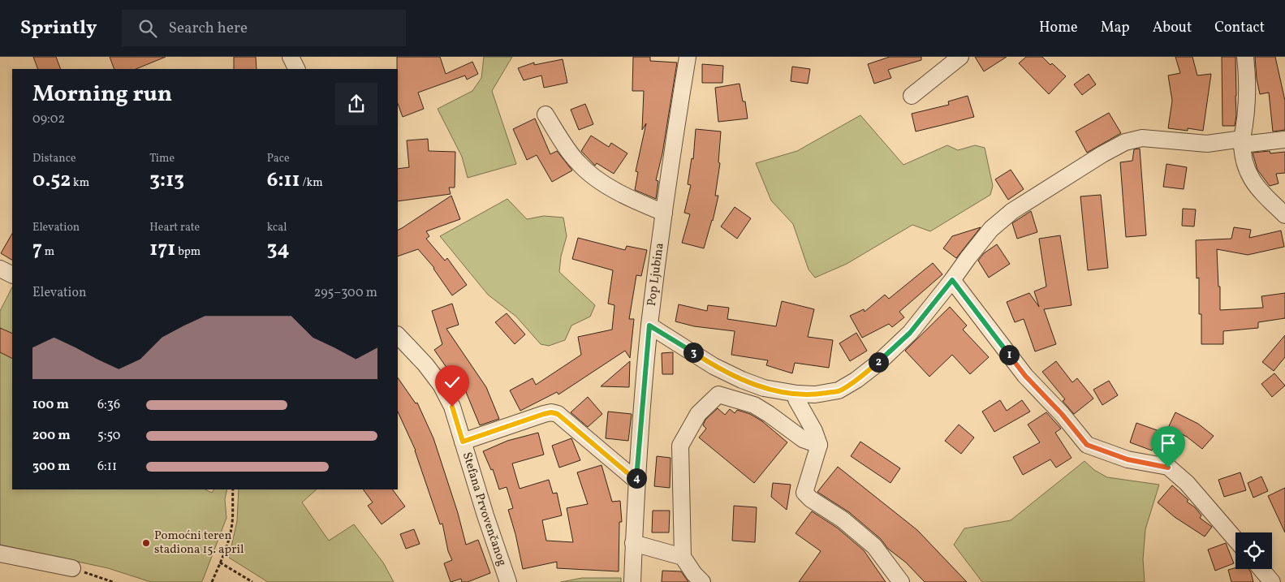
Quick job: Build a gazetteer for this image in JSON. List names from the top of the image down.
{
  "streets": {
    "street": ["Pop Ljubina", "Stefana Prvovenčanog"]
  },
  "places": ["Pomoćni teren stadiona 15. april"],
  "page": {
    "header": "Sprintly",
    "search": "Search here",
    "nav": [
      "Home",
      "Map",
      "About",
      "Contact"
    ],
    "heading": ["Morning run", "09:02"],
    "stats": [
      ["Distance", "0.52 km"],
      ["Time", "3:13"],
      ["Pace", "6:11 /km"],
      ["Elevation", "7 m"],
      ["Heart rate", "171 bpm"],
      ["kcal", "34"]
    ],
    "chart": ["Elevation", "295–300 m"],
    "pins": [
      "3",
      "1",
      "2",
      "4"
    ],
    "list": [
      {
        "name": "100 m",
        "note": "6:36"
      },
      {
        "name": "200 m",
        "note": "5:50"
      },
      {
        "name": "300 m",
        "note": "6:11"
      }
    ]
  }
}
